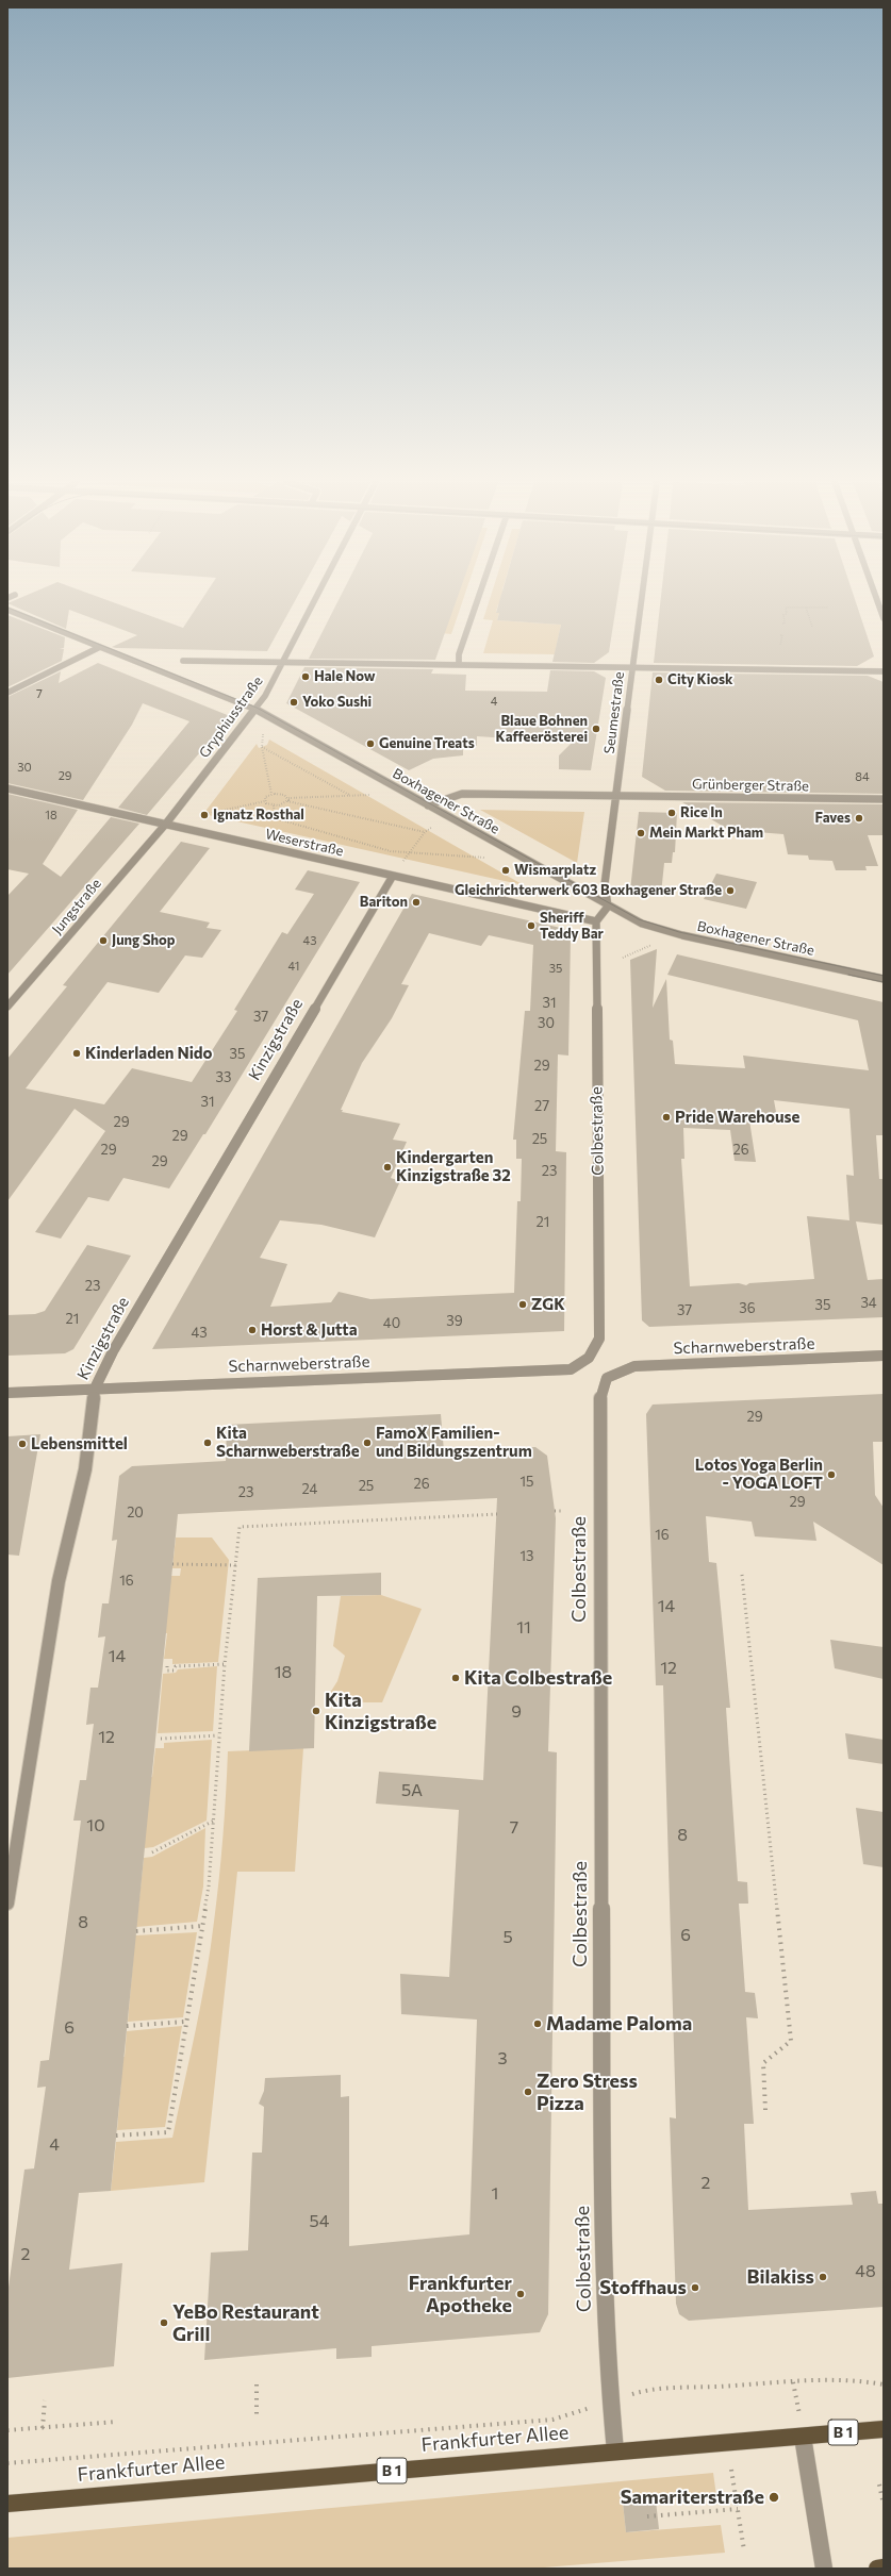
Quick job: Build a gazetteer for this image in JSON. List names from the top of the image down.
{
  "streets": {
    "main road": ["B 1", "Frankfurter Allee"],
    "street": [
      "Seumestraße",
      "Gryphiusstraße",
      "Grünberger Straße",
      "Boxhagener Straße",
      "Weserstraße",
      "Jungstraße",
      "Kinzigstraße",
      "Colbestraße",
      "Scharnweberstraße"
    ]
  },
  "crossings": [
    ["Seumestraße", "Grünberger Straße"],
    ["Gryphiusstraße", "Boxhagener Straße"],
    ["Gryphiusstraße", "Weserstraße"],
    ["Gryphiusstraße", "Jungstraße"],
    ["Weserstraße", "Jungstraße"],
    ["Weserstraße", "Kinzigstraße"],
    ["Weserstraße", "Colbestraße"],
    ["Kinzigstraße", "Scharnweberstraße"],
    ["Colbestraße", "Scharnweberstraße"],
    ["Colbestraße", "Frankfurter Allee"]
  ],
  "places": [
    "Hale Now",
    "City Kiosk",
    "Yoko Sushi",
    "Blaue Bohnen Kaffeerösterei",
    "Genuine Treats",
    "Rice In",
    "Ignatz Rosthal",
    "Faves",
    "Mein Markt Pham",
    "Wismarplatz",
    "Gleichrichterwerk 603 Boxhagener Straße",
    "Bariton",
    "Sheriff Teddy Bar",
    "Jung Shop",
    "Kinderladen Nido",
    "Pride Warehouse",
    "Kindergarten Kinzigstraße 32",
    "ZGK",
    "Horst & Jutta",
    "Kita Scharnweberstraße",
    "FamoX Familien- und Bildungszentrum",
    "Lebensmittel",
    "Lotos Yoga Berlin - YOGA LOFT",
    "Kita Colbestraße",
    "Kita Kinzigstraße",
    "Madame Paloma",
    "Zero Stress Pizza",
    "Bilakiss",
    "Stoffhaus",
    "Frankfurter Apotheke",
    "YeBo Restaurant Grill",
    "Samariterstraße"
  ],
  "house_numbers": [
    "7",
    "4",
    "30",
    "29",
    "84",
    "18",
    "43",
    "41",
    "35",
    "31",
    "37",
    "30",
    "35",
    "29",
    "33",
    "31",
    "27",
    "29",
    "29",
    "25",
    "29",
    "26",
    "29",
    "23",
    "21",
    "23",
    "34",
    "35",
    "36",
    "37",
    "21",
    "39",
    "40",
    "43",
    "29",
    "15",
    "26",
    "25",
    "24",
    "23",
    "29",
    "20",
    "16",
    "13",
    "16",
    "14",
    "11",
    "14",
    "12",
    "18",
    "9",
    "12",
    "5A",
    "10",
    "7",
    "8",
    "8",
    "6",
    "5",
    "6",
    "3",
    "4",
    "2",
    "1",
    "54",
    "2",
    "48"
  ]
}
